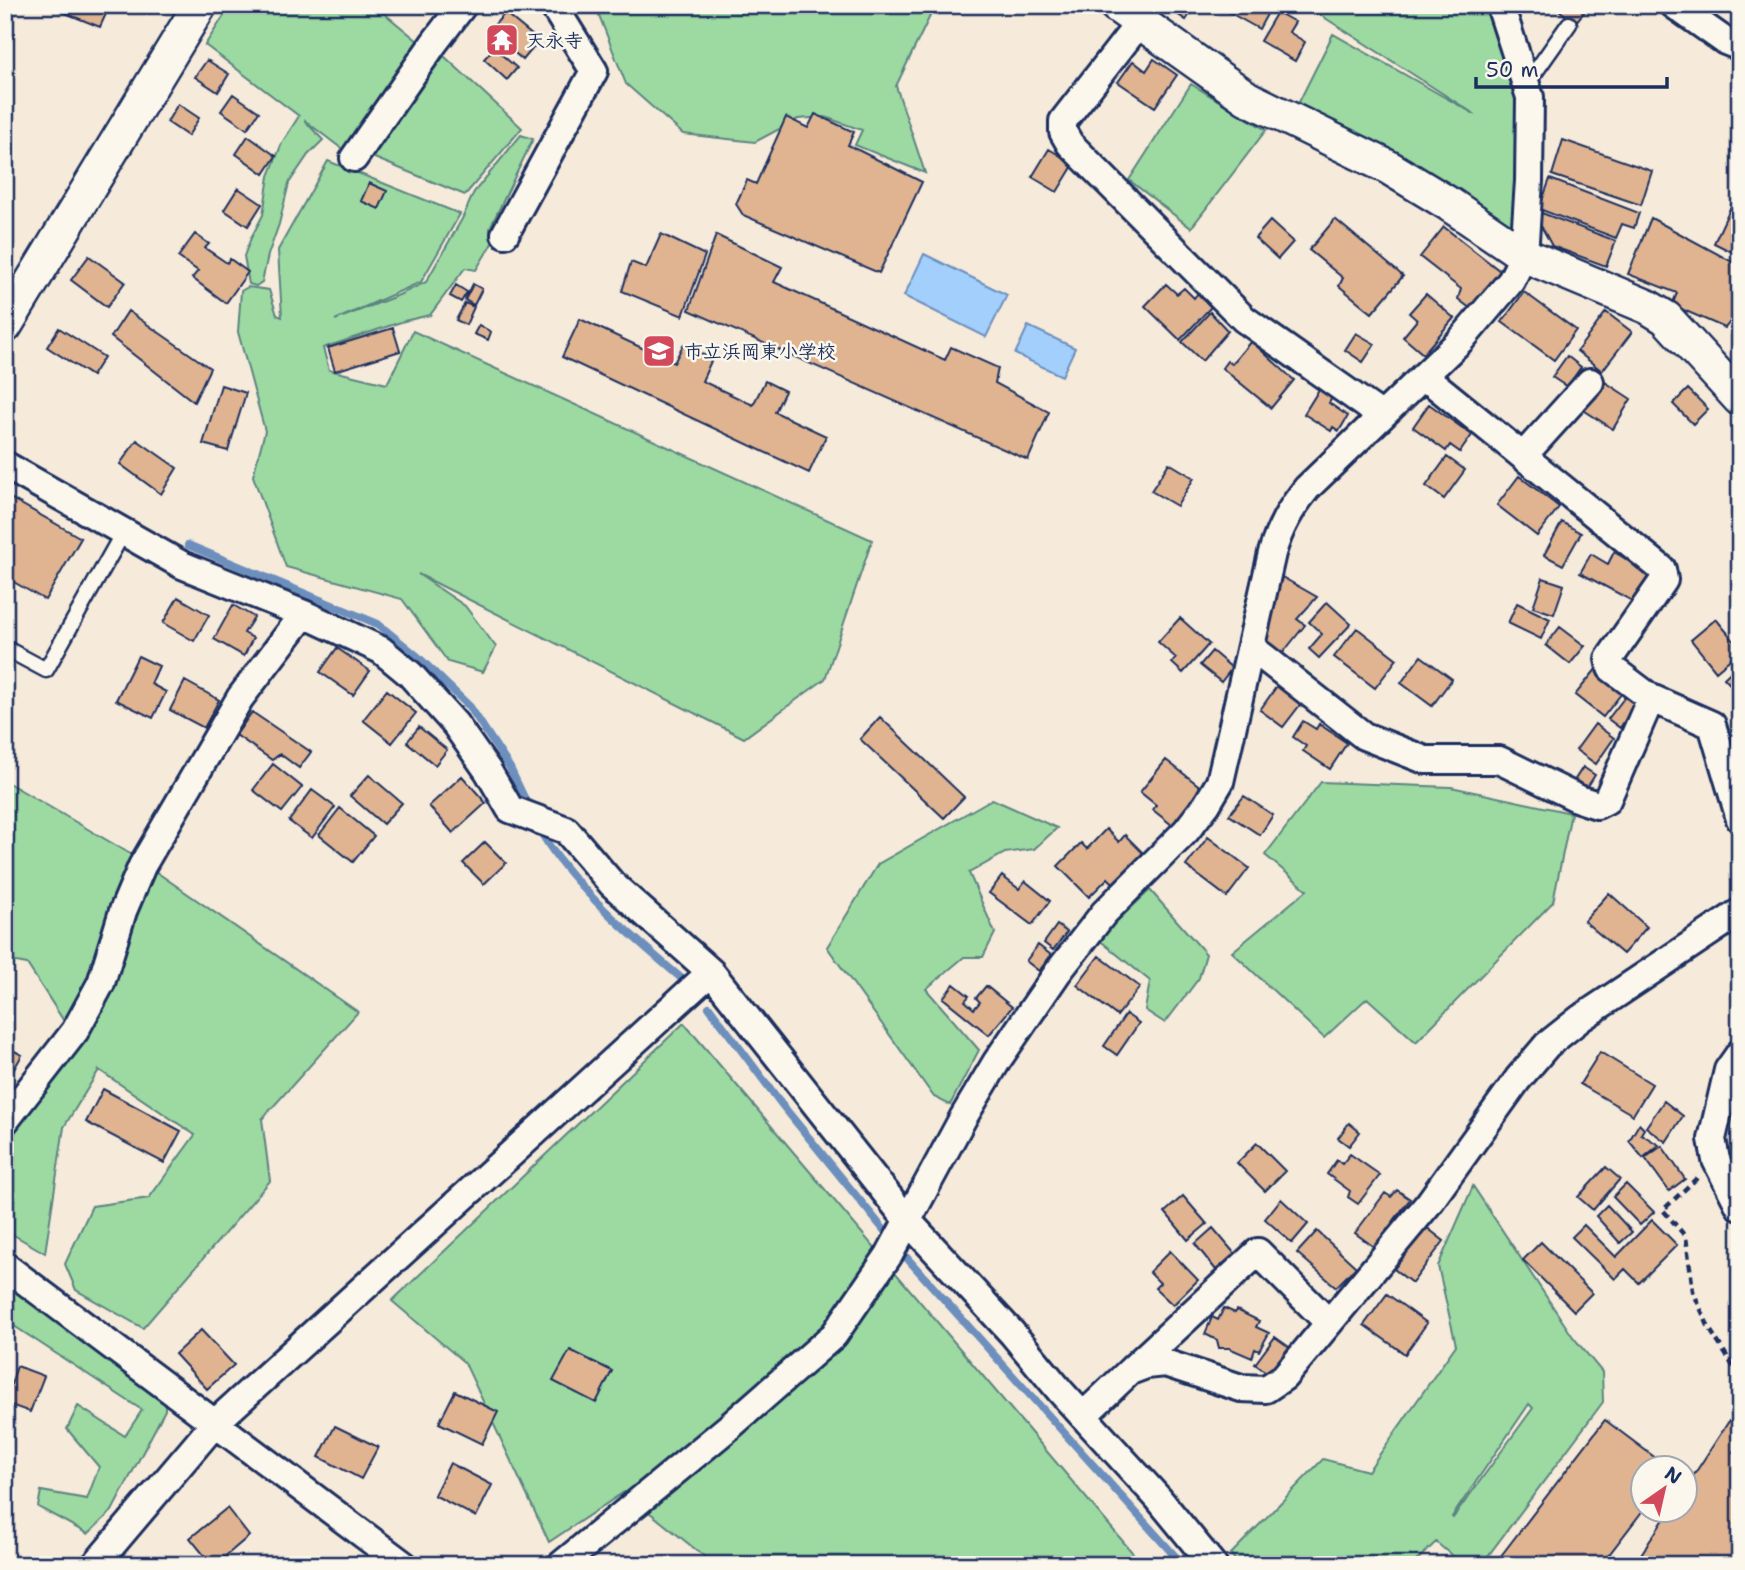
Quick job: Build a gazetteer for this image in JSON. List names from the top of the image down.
{
  "places": {
    "temple": ["天永寺"],
    "school or university": ["市立浜岡東小学校"]
  },
  "scale_bar": "50 m",
  "north": "top right"
}
